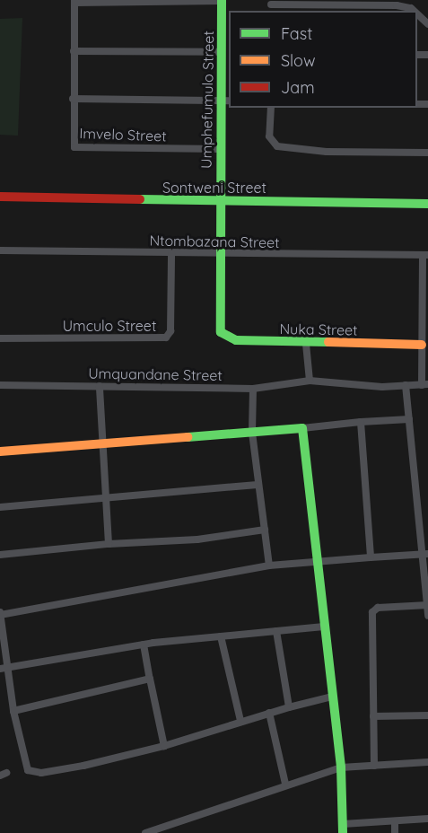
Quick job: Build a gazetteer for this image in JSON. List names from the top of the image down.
{
  "streets": {
    "street": [
      "Umphefumulo Street",
      "Imvelo Street",
      "Sontweni Street",
      "Ntombazana Street",
      "Umculo Street",
      "Nuka Street",
      "Umquandane Street"
    ]
  },
  "crossings": [
    ["Umphefumulo Street", "Imvelo Street"],
    ["Umphefumulo Street", "Sontweni Street"],
    ["Umphefumulo Street", "Ntombazana Street"],
    ["Umphefumulo Street", "Nuka Street"],
    ["Ntombazana Street", "Umculo Street"]
  ],
  "legend": ["Fast", "Slow", "Jam"]
}
